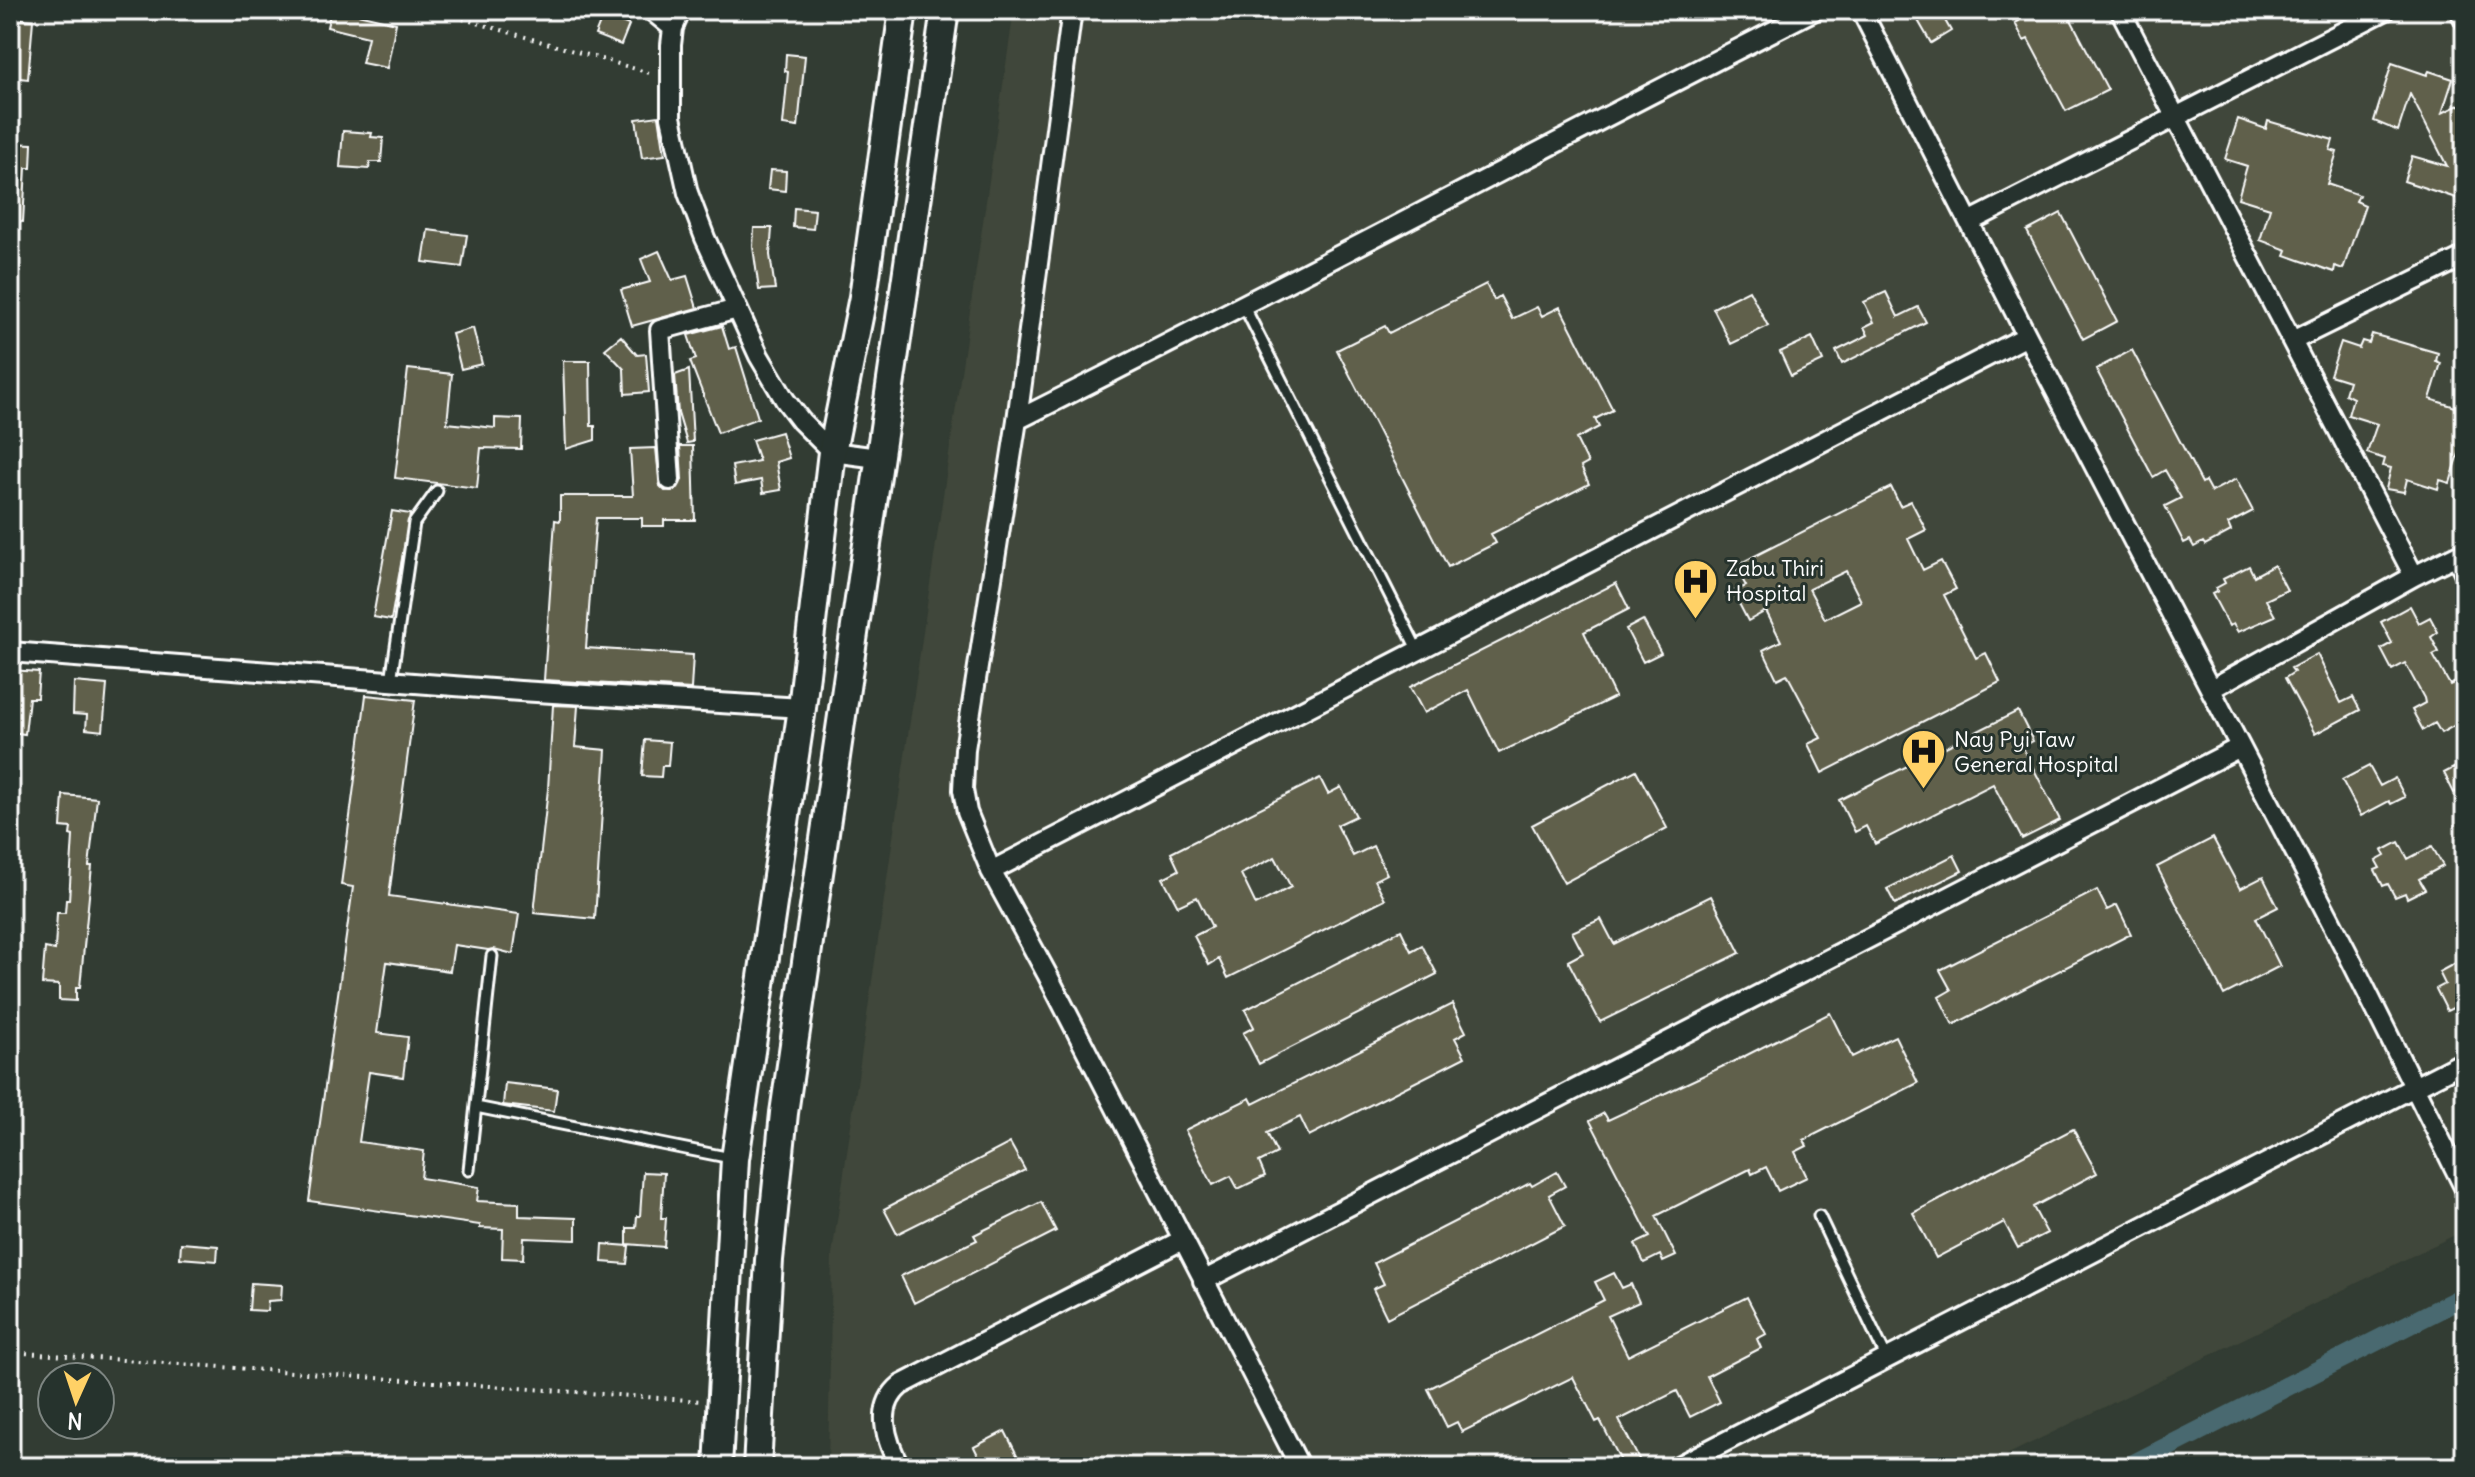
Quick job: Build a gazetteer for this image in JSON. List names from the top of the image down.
{
  "places": {
    "hospital": ["Zabu Thiri Hospital", "Nay Pyi Taw General Hospital"]
  },
  "north": "bottom"
}
